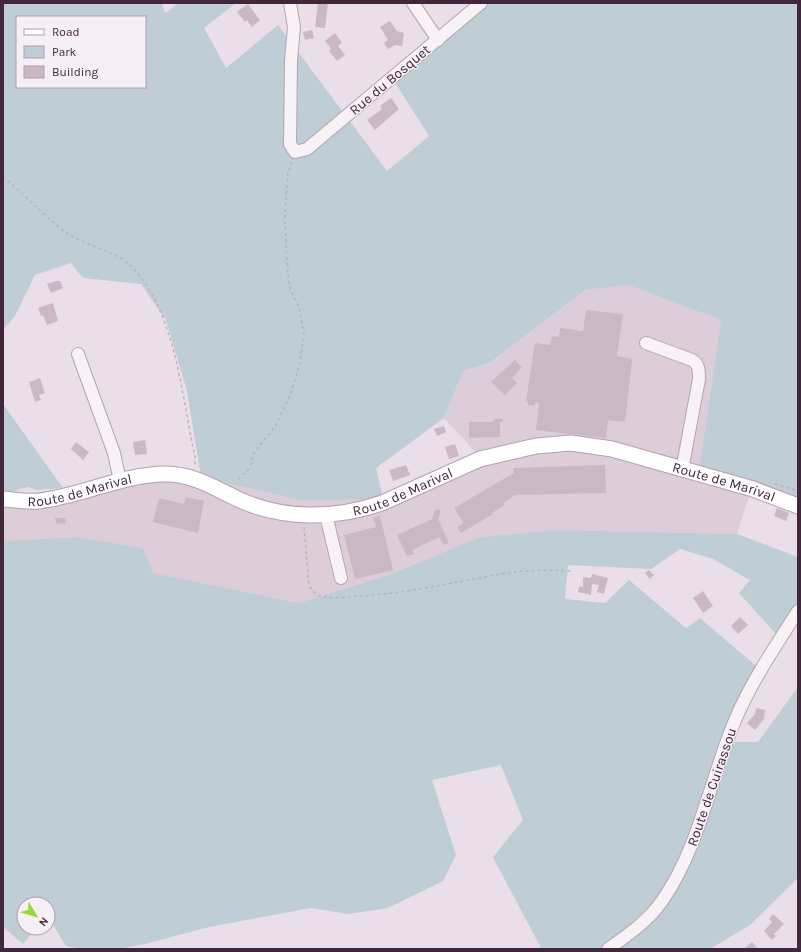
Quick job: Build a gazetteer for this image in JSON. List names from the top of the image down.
{
  "streets": {
    "main road": ["Route de Marival"],
    "street": ["Rue du Bosquet", "Route de Cuirassou"]
  },
  "legend": ["Road", "Park", "Building"],
  "north": "bottom right"
}
